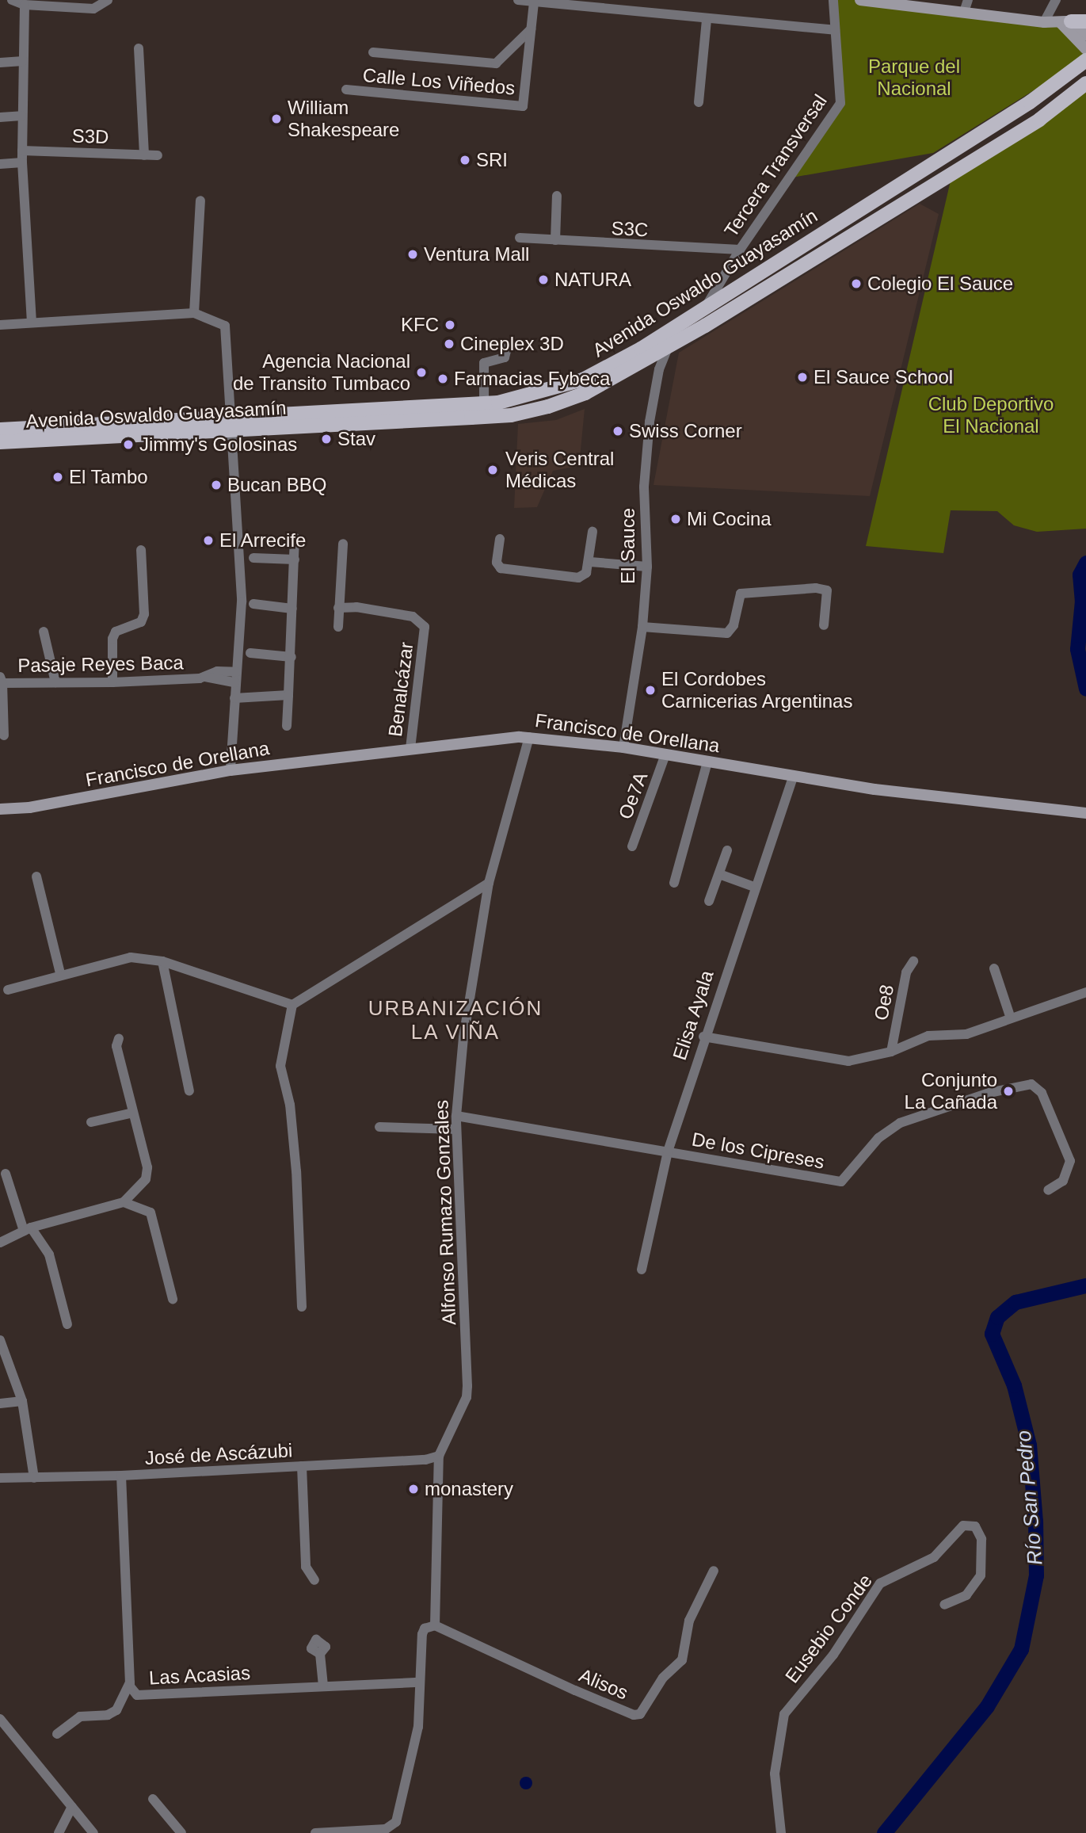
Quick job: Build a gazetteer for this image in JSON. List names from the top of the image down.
{
  "streets": {
    "main road": ["Avenida Oswaldo Guayasamín"],
    "street": [
      "Calle Los Viñedos",
      "S3D",
      "Tercera Transversal",
      "S3C",
      "El Sauce",
      "Pasaje Reyes Baca",
      "Benalcázar",
      "Francisco de Orellana",
      "Oe7A",
      "Oe8",
      "Elisa Ayala",
      "De los Cipreses",
      "Alfonso Rumazo Gonzales",
      "José de Ascázubi",
      "Eusebio Conde",
      "Las Acasias",
      "Alisos"
    ]
  },
  "crossings": [
    ["Tercera Transversal", "S3C"],
    ["Tercera Transversal", "Avenida Oswaldo Guayasamín"],
    ["Avenida Oswaldo Guayasamín", "El Sauce"],
    ["El Sauce", "Francisco de Orellana"],
    ["Benalcázar", "Francisco de Orellana"],
    ["Francisco de Orellana", "Oe7A"],
    ["Francisco de Orellana", "Elisa Ayala"],
    ["Francisco de Orellana", "Alfonso Rumazo Gonzales"],
    ["Elisa Ayala", "De los Cipreses"],
    ["De los Cipreses", "Alfonso Rumazo Gonzales"],
    ["Alfonso Rumazo Gonzales", "José de Ascázubi"],
    ["José de Ascázubi", "Las Acasias"]
  ],
  "districts": ["URBANIZACIÓN LA VIÑA"],
  "water": ["Río San Pedro"],
  "parks": ["Parque del Nacional", "Club Deportivo El Nacional"],
  "places": [
    "William Shakespeare",
    "SRI",
    "Ventura Mall",
    "NATURA",
    "Colegio El Sauce",
    "KFC",
    "Cineplex 3D",
    "Agencia Nacional de Transito Tumbaco",
    "El Sauce School",
    "Farmacias Fybeca",
    "Swiss Corner",
    "Stav",
    "Jimmy's Golosinas",
    "Veris Central Médicas",
    "El Tambo",
    "Bucan BBQ",
    "Mi Cocina",
    "El Arrecife",
    "El Cordobes Carnicerias Argentinas",
    "Conjunto La Cañada",
    "monastery"
  ]
}
